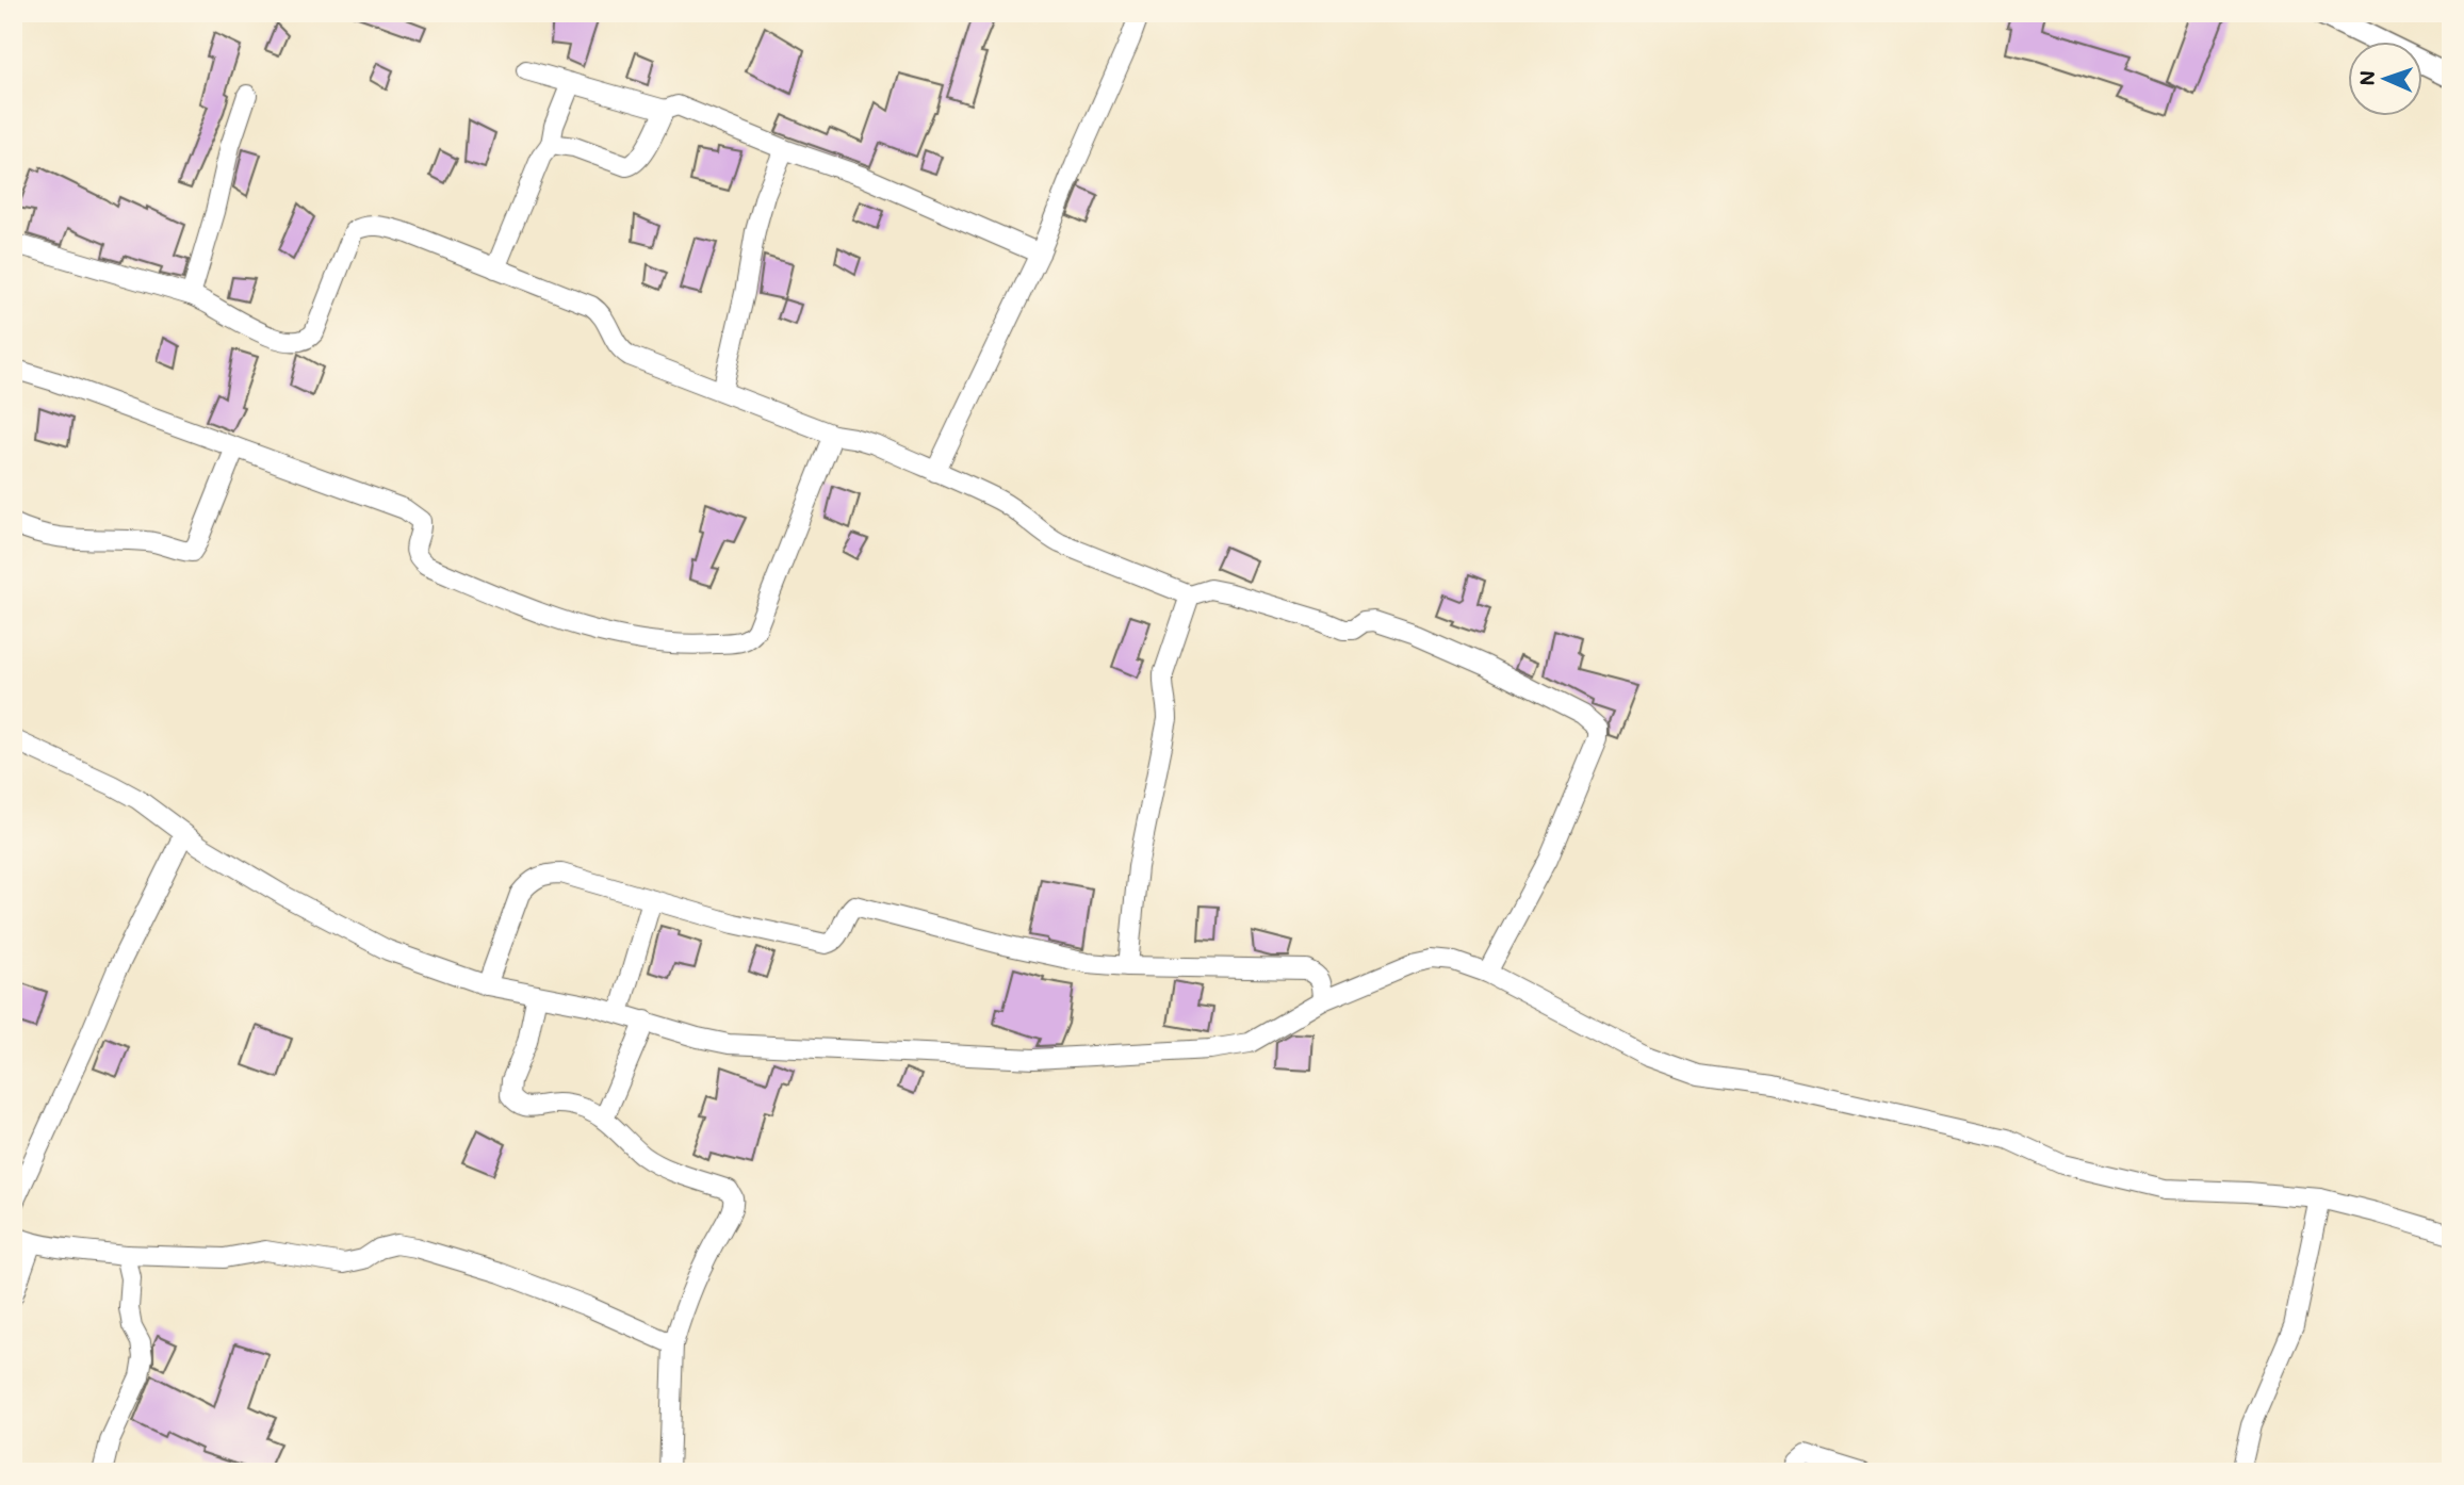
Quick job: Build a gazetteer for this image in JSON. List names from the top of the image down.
{
  "north": "left"
}
